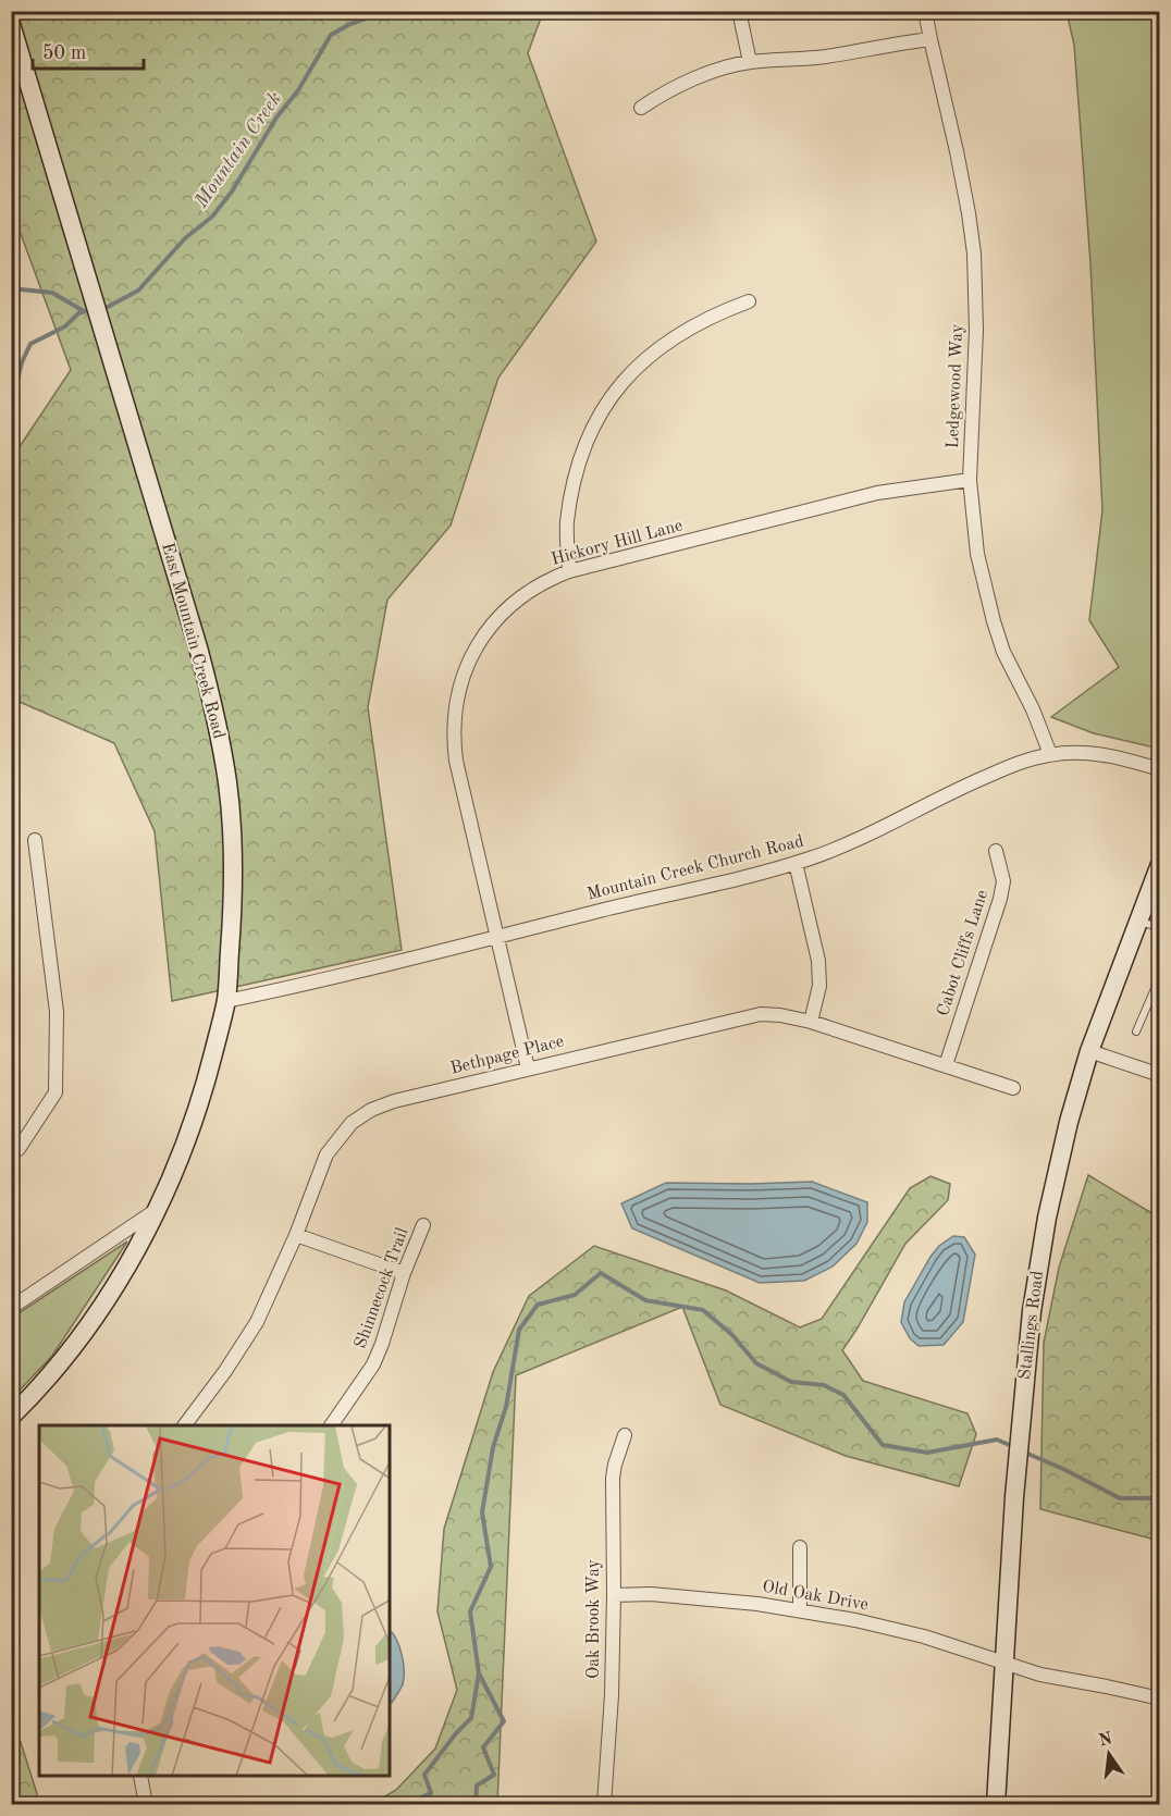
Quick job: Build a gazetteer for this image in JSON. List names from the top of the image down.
{
  "streets": {
    "main road": ["East Mountain Creek Road", "Stallings Road"],
    "street": [
      "Ledgewood Way",
      "Hickory Hill Lane",
      "Mountain Creek Church Road",
      "Cabot Cliffs Lane",
      "Bethpage Place",
      "Shinnecock Trail",
      "Old Oak Drive",
      "Oak Brook Way"
    ]
  },
  "crossings": [
    ["Ledgewood Way", "Hickory Hill Lane"],
    ["Ledgewood Way", "Mountain Creek Church Road"],
    ["Hickory Hill Lane", "Mountain Creek Church Road"],
    ["Hickory Hill Lane", "Bethpage Place"],
    ["East Mountain Creek Road", "Mountain Creek Church Road"],
    ["Cabot Cliffs Lane", "Bethpage Place"],
    ["Stallings Road", "Old Oak Drive"],
    ["Old Oak Drive", "Oak Brook Way"]
  ],
  "water": ["Mountain Creek"],
  "scale_bar": "50 m",
  "north": "top"
}
